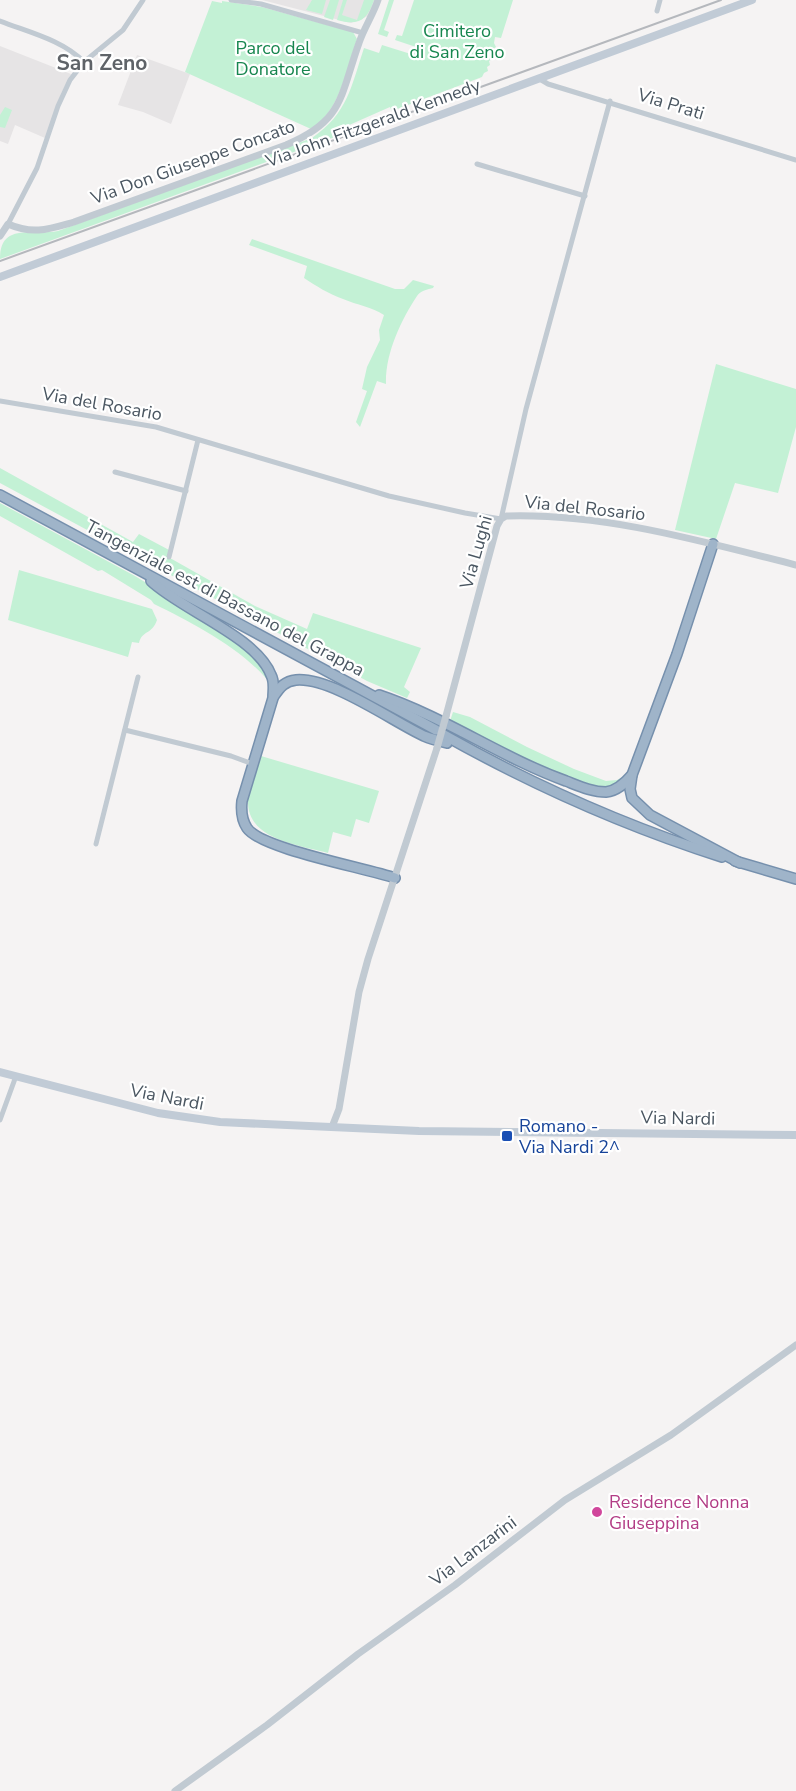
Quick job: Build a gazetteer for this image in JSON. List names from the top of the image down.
{
  "streets": {
    "highway": ["Tangenziale est di Bassano del Grappa"],
    "main road": ["Via John Fitzgerald Kennedy", "Via Nardi"],
    "street": [
      "Via Prati",
      "Via Don Giuseppe Concato",
      "Via del Rosario",
      "Via Lughi",
      "Via Lanzarini"
    ]
  },
  "crossings": [
    ["Via Prati", "Via John Fitzgerald Kennedy"],
    ["Via Prati", "Via Lughi"],
    ["Via del Rosario", "Via Lughi"]
  ],
  "districts": ["San Zeno"],
  "parks": ["Cimitero di San Zeno", "Parco del Donatore"],
  "places": {
    "transit": ["Romano - Via Nardi 2^"],
    "other": ["Residence Nonna Giuseppina"]
  }
}
